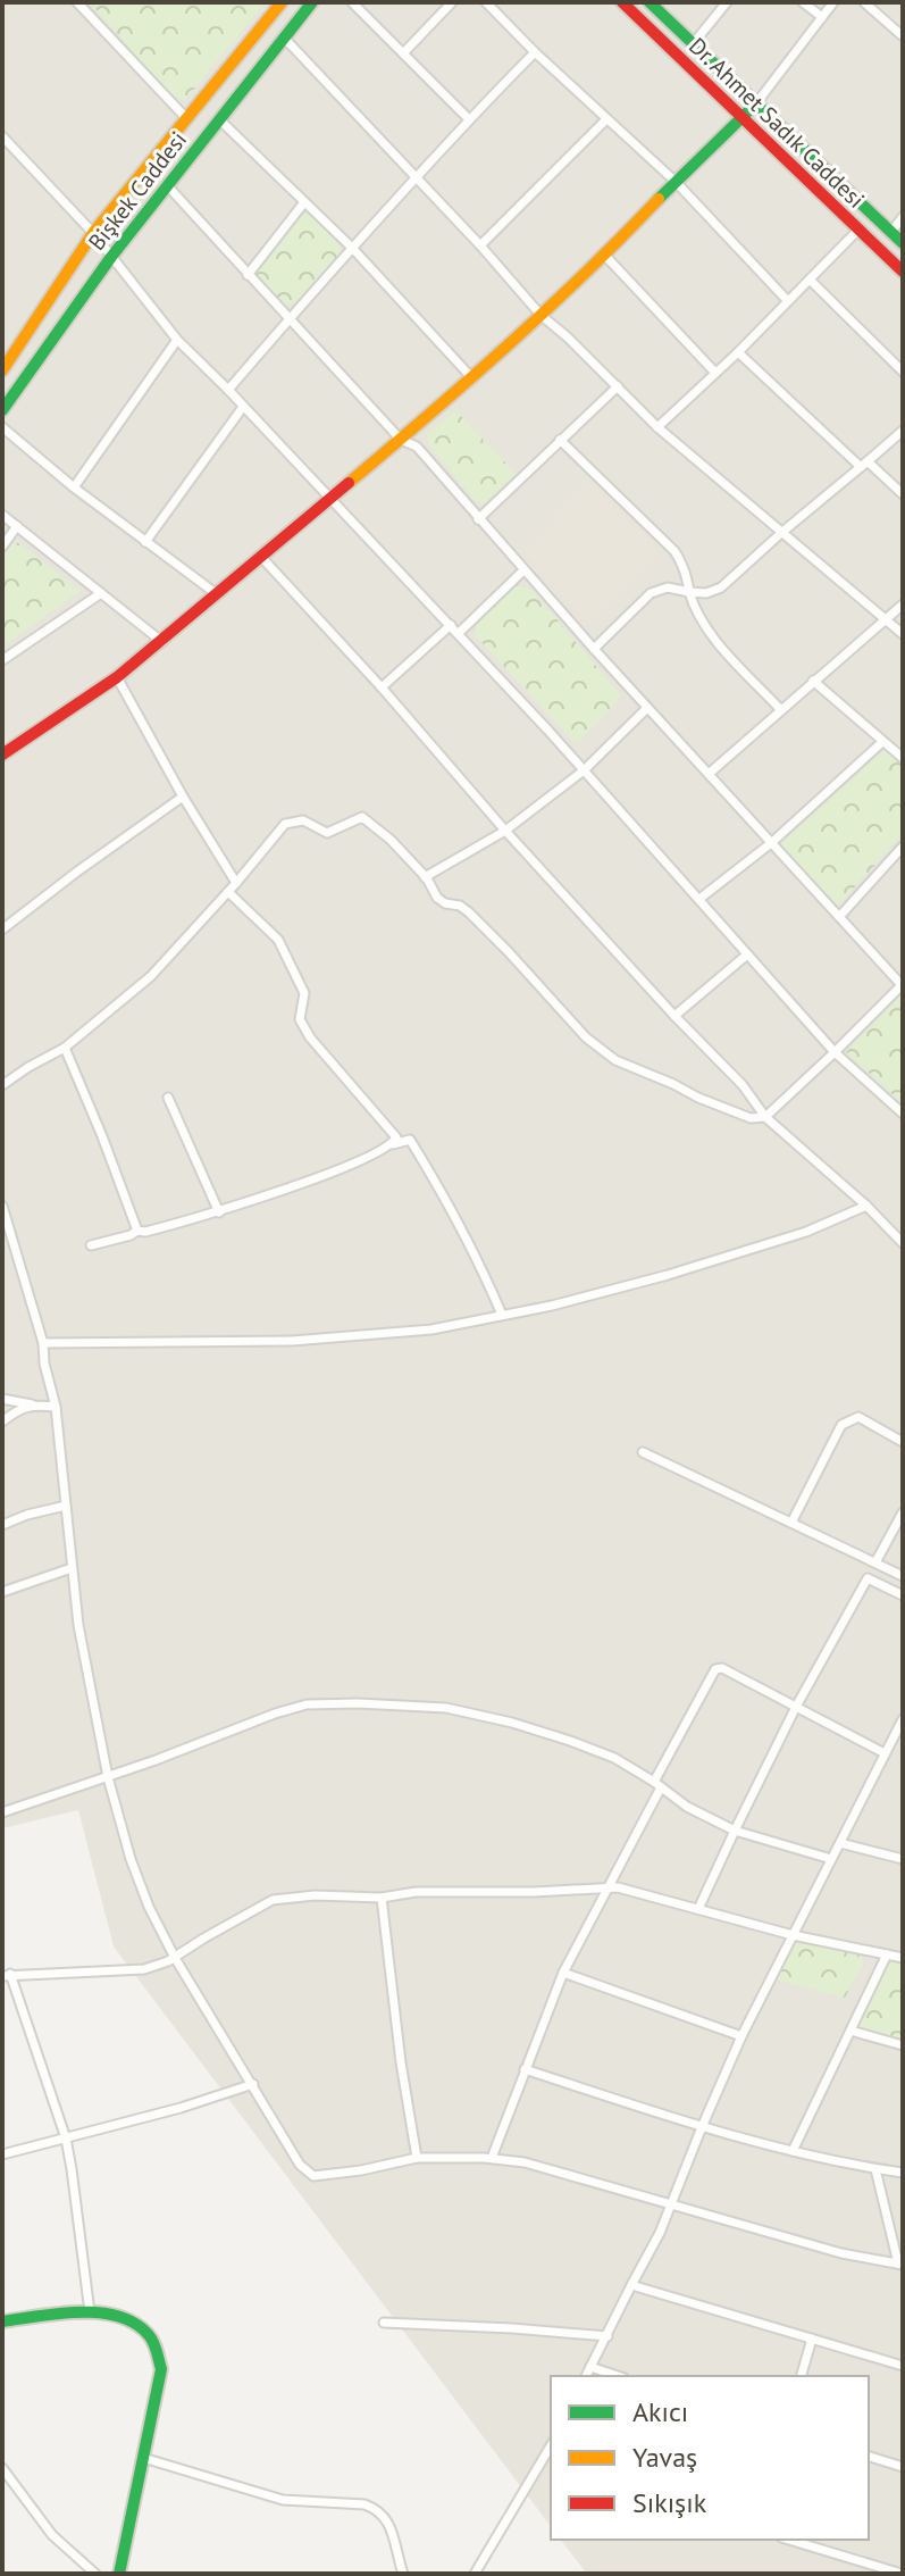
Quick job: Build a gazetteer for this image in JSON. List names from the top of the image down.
{
  "streets": {
    "street": ["Dr. Ahmet Sadık Caddesi", "Bişkek Caddesi"]
  },
  "legend": ["Akıcı", "Yavaş", "Sıkışık"]
}
